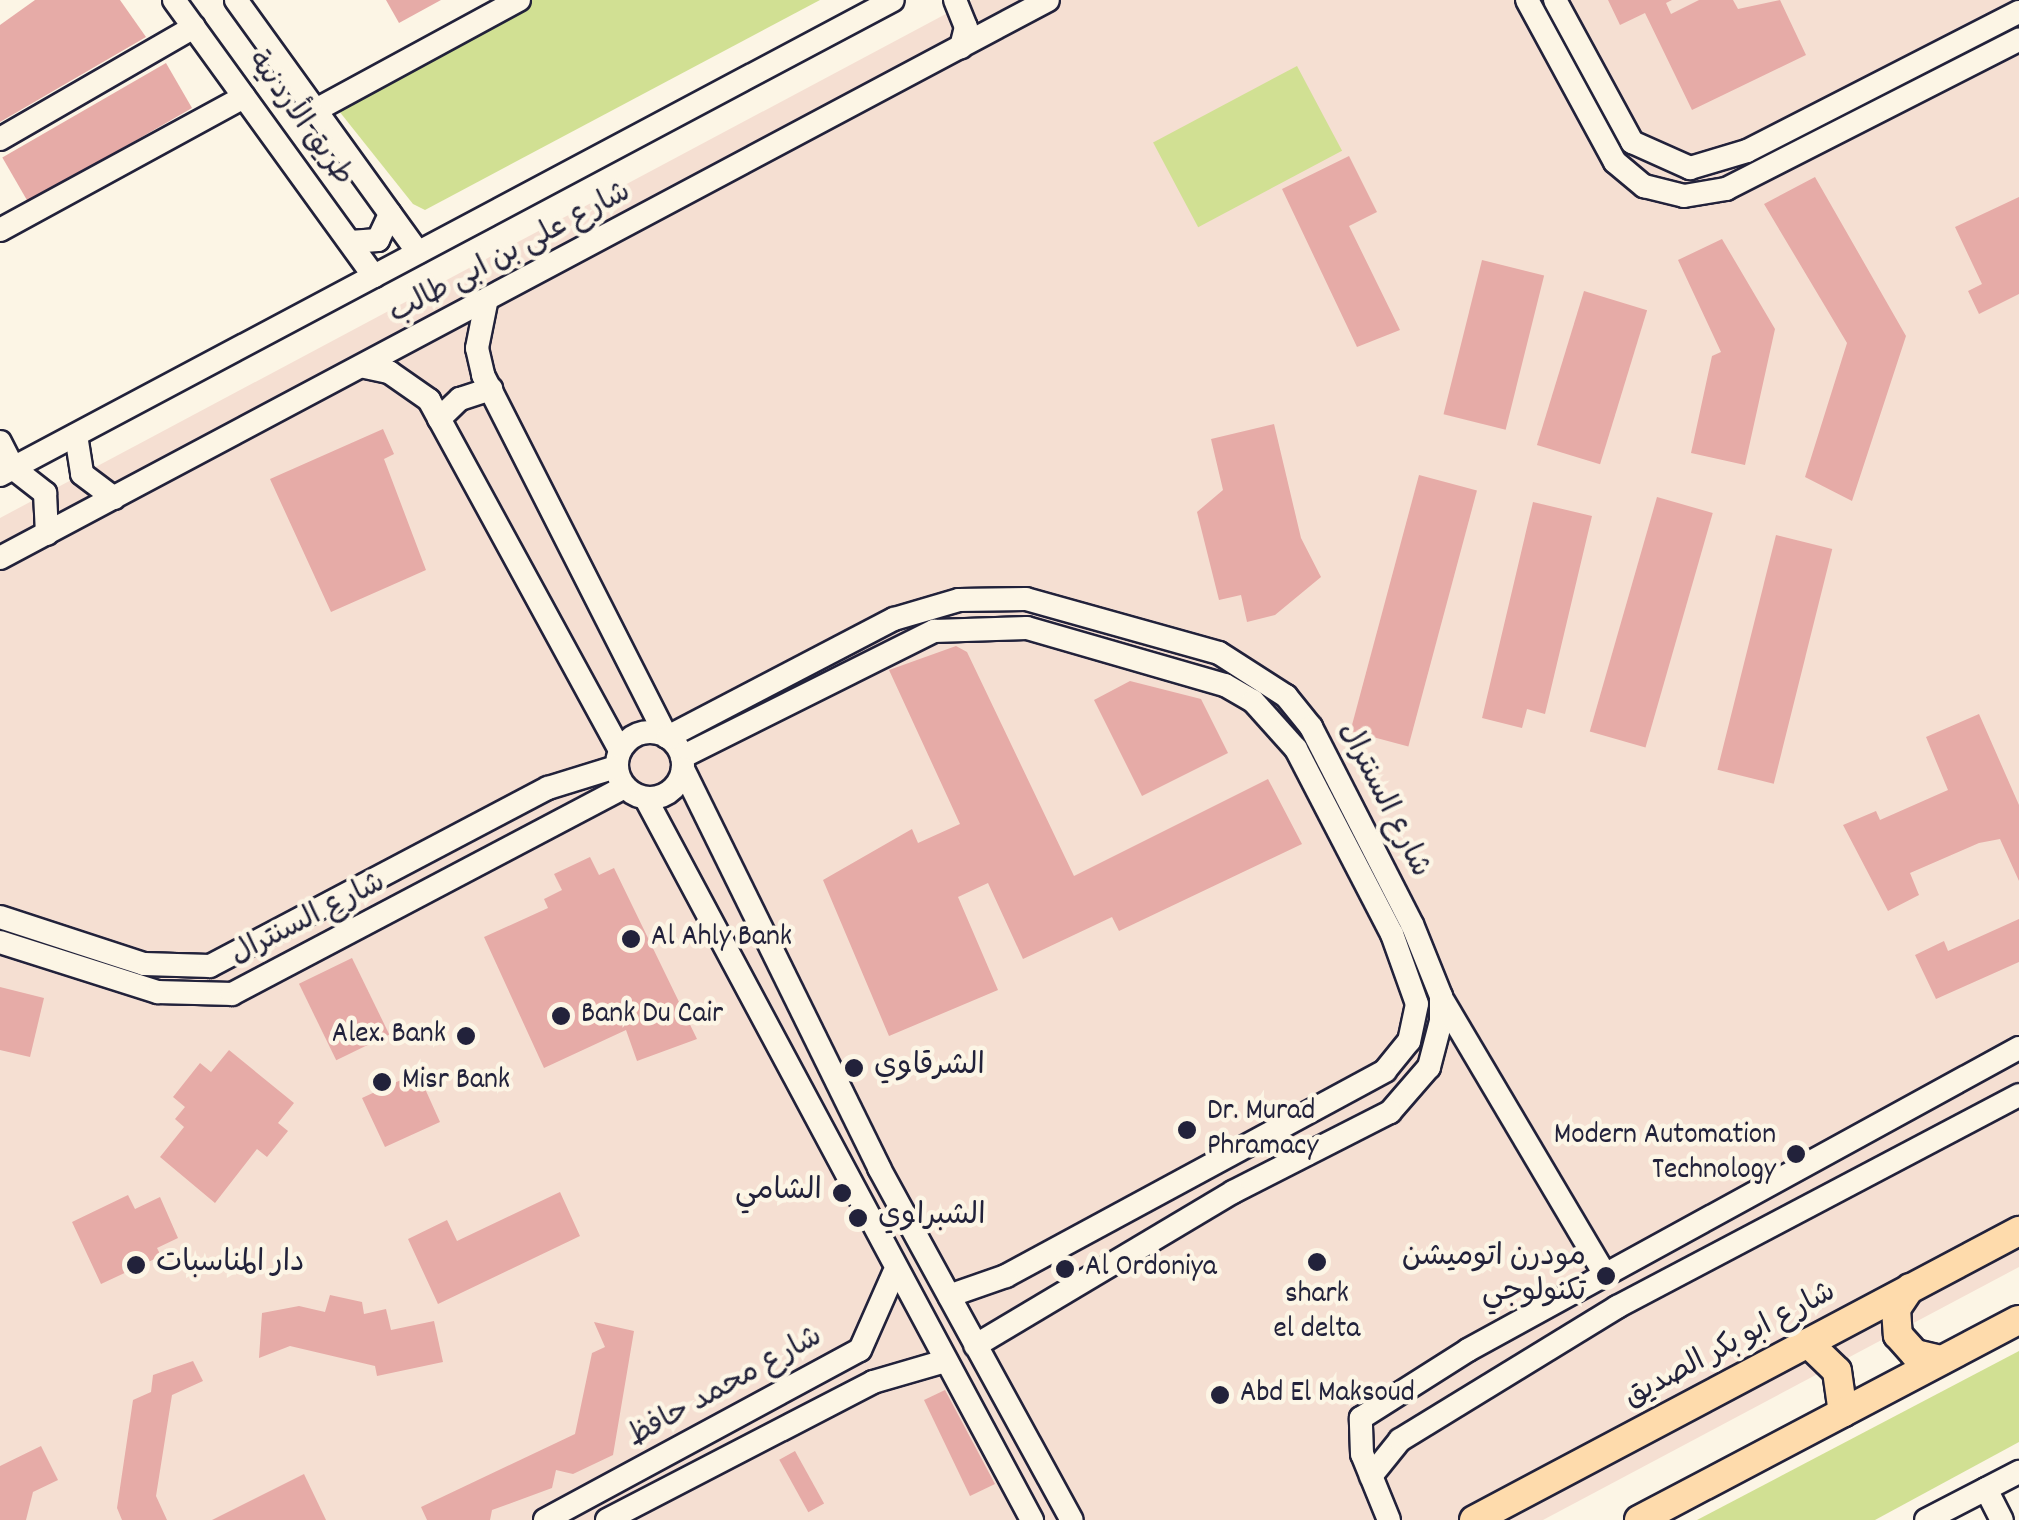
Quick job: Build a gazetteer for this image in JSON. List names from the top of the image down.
{
  "streets": {
    "main road": ["شارع ابو بكر الصديق"],
    "street": [
      "طريق الأردنية",
      "شارع على بن ابى طالب",
      "شارع السنترال",
      "شارع محمد حافظ"
    ]
  },
  "crossings": [
    ["طريق الأردنية", "شارع على بن ابى طالب"]
  ],
  "places": [
    "Al Ahly Bank",
    "Bank Du Cair",
    "Alex. Bank",
    "الشرقاوي",
    "Misr Bank",
    "Dr. Murad Phramacy",
    "Modern Automation Technology",
    "الشامي",
    "الشبراوي",
    "shark el delta",
    "دار المناسبات",
    "Al Ordoniya",
    "مودرن اتوميشن تكنولوجي",
    "Abd El Maksoud"
  ]
}
